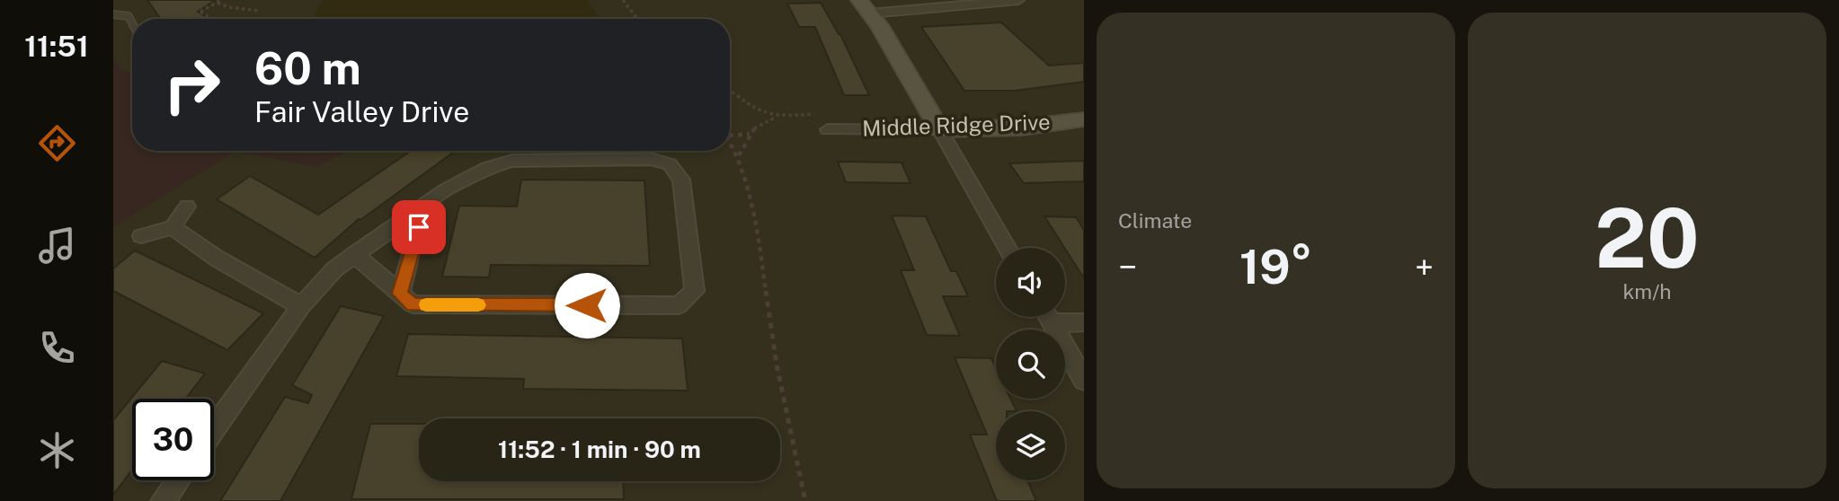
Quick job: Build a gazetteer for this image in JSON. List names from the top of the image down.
{
  "streets": {
    "street": ["Middle Ridge Drive"]
  },
  "page": {
    "tabs": "11:51",
    "tile": [
      "Climate",
      ["20", "km/h"]
    ],
    "turn": ["60 m", "Fair Valley Drive"],
    "heat": ["−", "19°", "+"],
    "limit": "30",
    "trip": "11:52 · 1 min · 90 m"
  }
}
